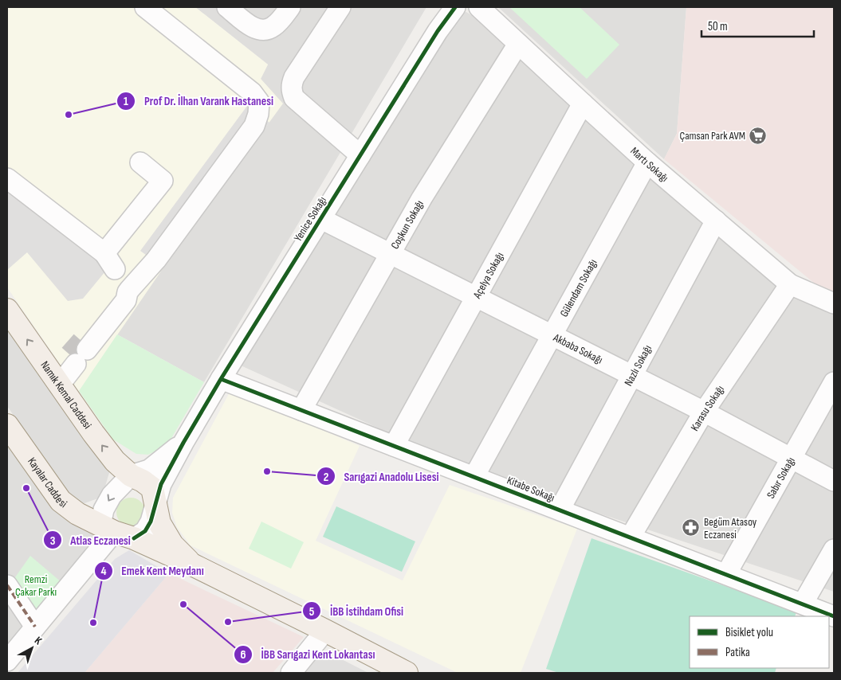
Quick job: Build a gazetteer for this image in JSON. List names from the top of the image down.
{
  "streets": {
    "main road": ["Namık Kemal Caddesi", "Kayalar Caddesi"],
    "street": [
      "Martı Sokağı",
      "Yenice Sokağı",
      "Coşkun Sokağı",
      "Açelya Sokağı",
      "Gülendam Sokağı",
      "Akbaba Sokağı",
      "Nazlı Sokağı",
      "Karasu Sokağı",
      "Sabır Sokağı",
      "Kitabe Sokağı"
    ]
  },
  "crossings": [
    ["Martı Sokağı", "Coşkun Sokağı"],
    ["Martı Sokağı", "Açelya Sokağı"],
    ["Martı Sokağı", "Gülendam Sokağı"],
    ["Martı Sokağı", "Nazlı Sokağı"],
    ["Martı Sokağı", "Karasu Sokağı"],
    ["Yenice Sokağı", "Akbaba Sokağı"],
    ["Yenice Sokağı", "Namık Kemal Caddesi"],
    ["Yenice Sokağı", "Kayalar Caddesi"],
    ["Yenice Sokağı", "Kitabe Sokağı"],
    ["Coşkun Sokağı", "Akbaba Sokağı"],
    ["Coşkun Sokağı", "Kitabe Sokağı"],
    ["Açelya Sokağı", "Akbaba Sokağı"],
    ["Açelya Sokağı", "Kitabe Sokağı"],
    ["Gülendam Sokağı", "Akbaba Sokağı"],
    ["Gülendam Sokağı", "Kitabe Sokağı"],
    ["Akbaba Sokağı", "Nazlı Sokağı"],
    ["Akbaba Sokağı", "Karasu Sokağı"],
    ["Akbaba Sokağı", "Sabır Sokağı"],
    ["Nazlı Sokağı", "Kitabe Sokağı"],
    ["Namık Kemal Caddesi", "Kayalar Caddesi"],
    ["Karasu Sokağı", "Kitabe Sokağı"],
    ["Sabır Sokağı", "Kitabe Sokağı"]
  ],
  "one_way": ["Namık Kemal Caddesi"],
  "parks": ["Remzi Çakar Parkı"],
  "places": {
    "other": [
      "Prof Dr. İlhan Varank Hastanesi",
      "Sarıgazi Anadolu Lisesi",
      "Atlas Eczanesi",
      "İBB Sarıgazi Kent Lokantası",
      "İBB İstihdam Ofisi",
      "Emek Kent Meydanı"
    ],
    "supermarket": ["Çamsan Park AVM"],
    "pharmacy": ["Begüm Atasoy Eczanesi"]
  },
  "legend": ["Bisiklet yolu", "Patika"],
  "scale_bar": "50 m",
  "north": "top right"
}
